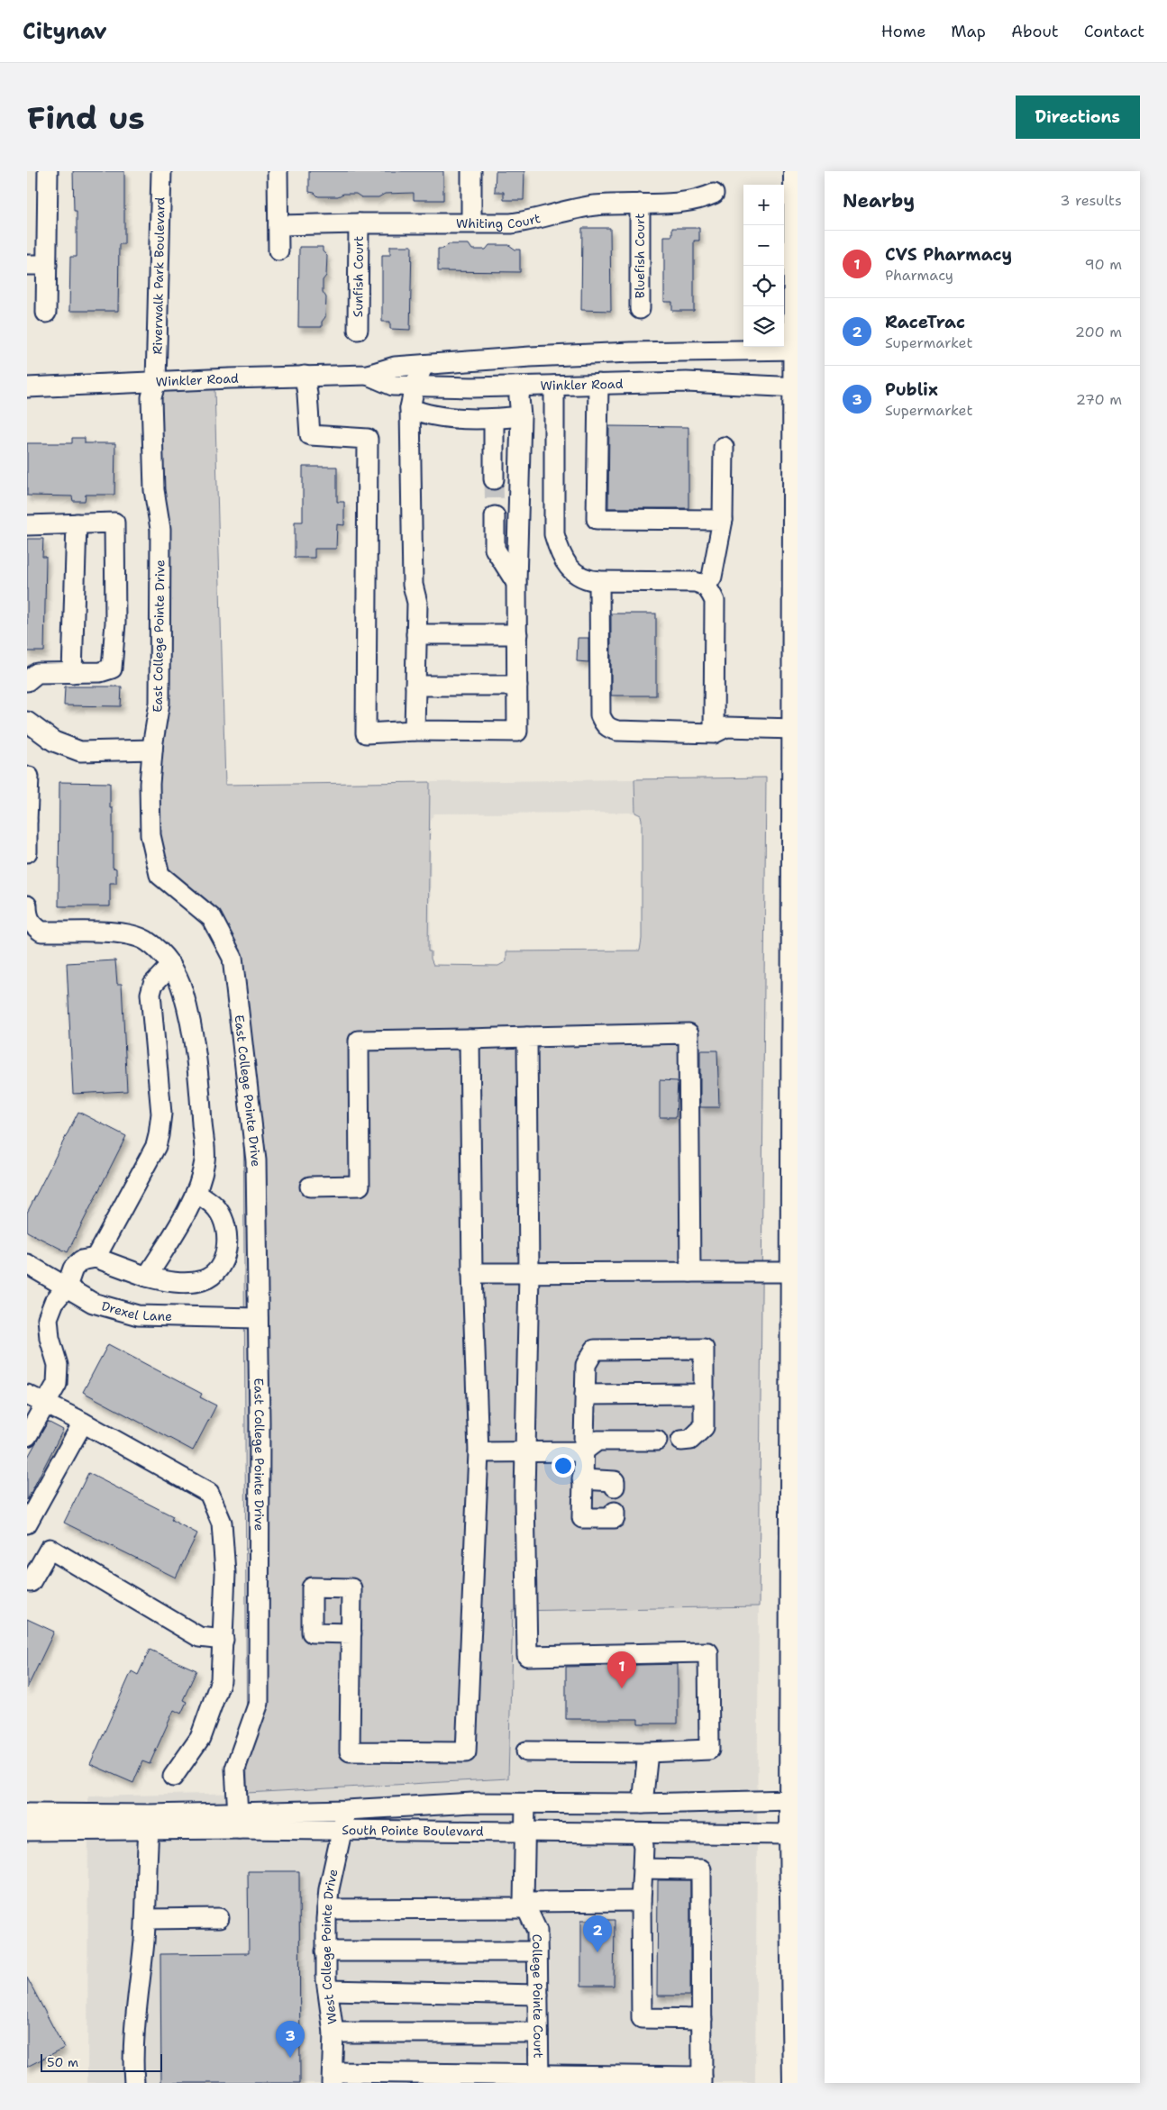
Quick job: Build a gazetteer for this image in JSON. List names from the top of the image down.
{
  "streets": {
    "street": [
      "Whiting Court",
      "Bluefish Court",
      "Riverwalk Park Boulevard",
      "Sunfish Court",
      "Winkler Road",
      "East College Pointe Drive",
      "Drexel Lane",
      "South Pointe Boulevard",
      "West College Pointe Drive",
      "College Pointe Court"
    ]
  },
  "crossings": [
    ["Whiting Court", "Bluefish Court"],
    ["Whiting Court", "Sunfish Court"],
    ["Riverwalk Park Boulevard", "Winkler Road"],
    ["Riverwalk Park Boulevard", "East College Pointe Drive"],
    ["Winkler Road", "East College Pointe Drive"],
    ["East College Pointe Drive", "Drexel Lane"],
    ["East College Pointe Drive", "South Pointe Boulevard"],
    ["South Pointe Boulevard", "West College Pointe Drive"],
    ["South Pointe Boulevard", "College Pointe Court"]
  ],
  "scale_bar": "50 m",
  "page": {
    "header": "Citynav",
    "nav": [
      "Home",
      "Map",
      "About",
      "Contact"
    ],
    "buttons": "Directions",
    "title": "Find us",
    "heading": ["Nearby", "3 results"],
    "map_buttons": ["+", "−"],
    "list": [
      {
        "mark": "1",
        "name": "CVS Pharmacy",
        "note": "Pharmacy",
        "value": "90 m"
      },
      {
        "mark": "2",
        "name": "RaceTrac",
        "note": "Supermarket",
        "value": "200 m"
      },
      {
        "mark": "3",
        "name": "Publix",
        "note": "Supermarket",
        "value": "270 m"
      }
    ],
    "pins": ["1", "2", "3"],
    "scale": "50 m"
  }
}
